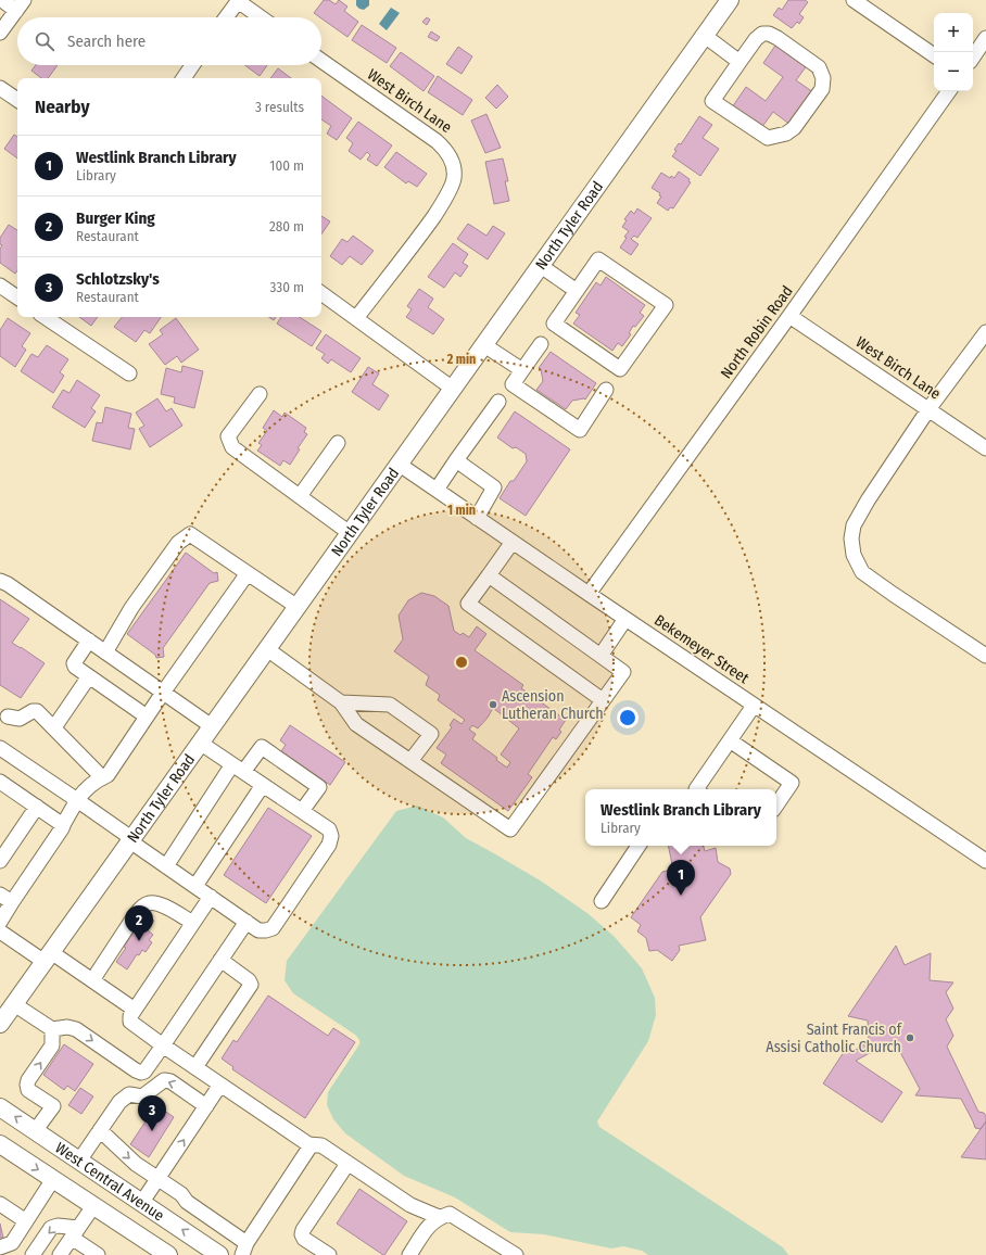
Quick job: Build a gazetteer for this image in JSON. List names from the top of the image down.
{
  "streets": {
    "main road": ["North Tyler Road", "West Central Avenue"],
    "street": ["West Birch Lane", "North Robin Road", "Bekemeyer Street"]
  },
  "crossings": [
    ["West Birch Lane", "North Robin Road"],
    ["North Tyler Road", "Bekemeyer Street"],
    ["North Robin Road", "Bekemeyer Street"]
  ],
  "places": ["Ascension Lutheran Church", "Saint Francis of Assisi Catholic Church"],
  "page": {
    "map_buttons": ["+", "−"],
    "search": "Search here",
    "heading": ["Nearby", "3 results"],
    "list": [
      {
        "mark": "1",
        "name": "Westlink Branch Library",
        "note": "Library",
        "value": "100 m"
      },
      {
        "mark": "2",
        "name": "Burger King",
        "note": "Restaurant",
        "value": "280 m"
      },
      {
        "mark": "3",
        "name": "Schlotzsky's",
        "note": "Restaurant",
        "value": "330 m"
      }
    ],
    "popup": ["Westlink Branch Library", "Library"],
    "pins": ["1", "2", "3"]
  },
  "rings": ["2 min", "1 min"]
}
